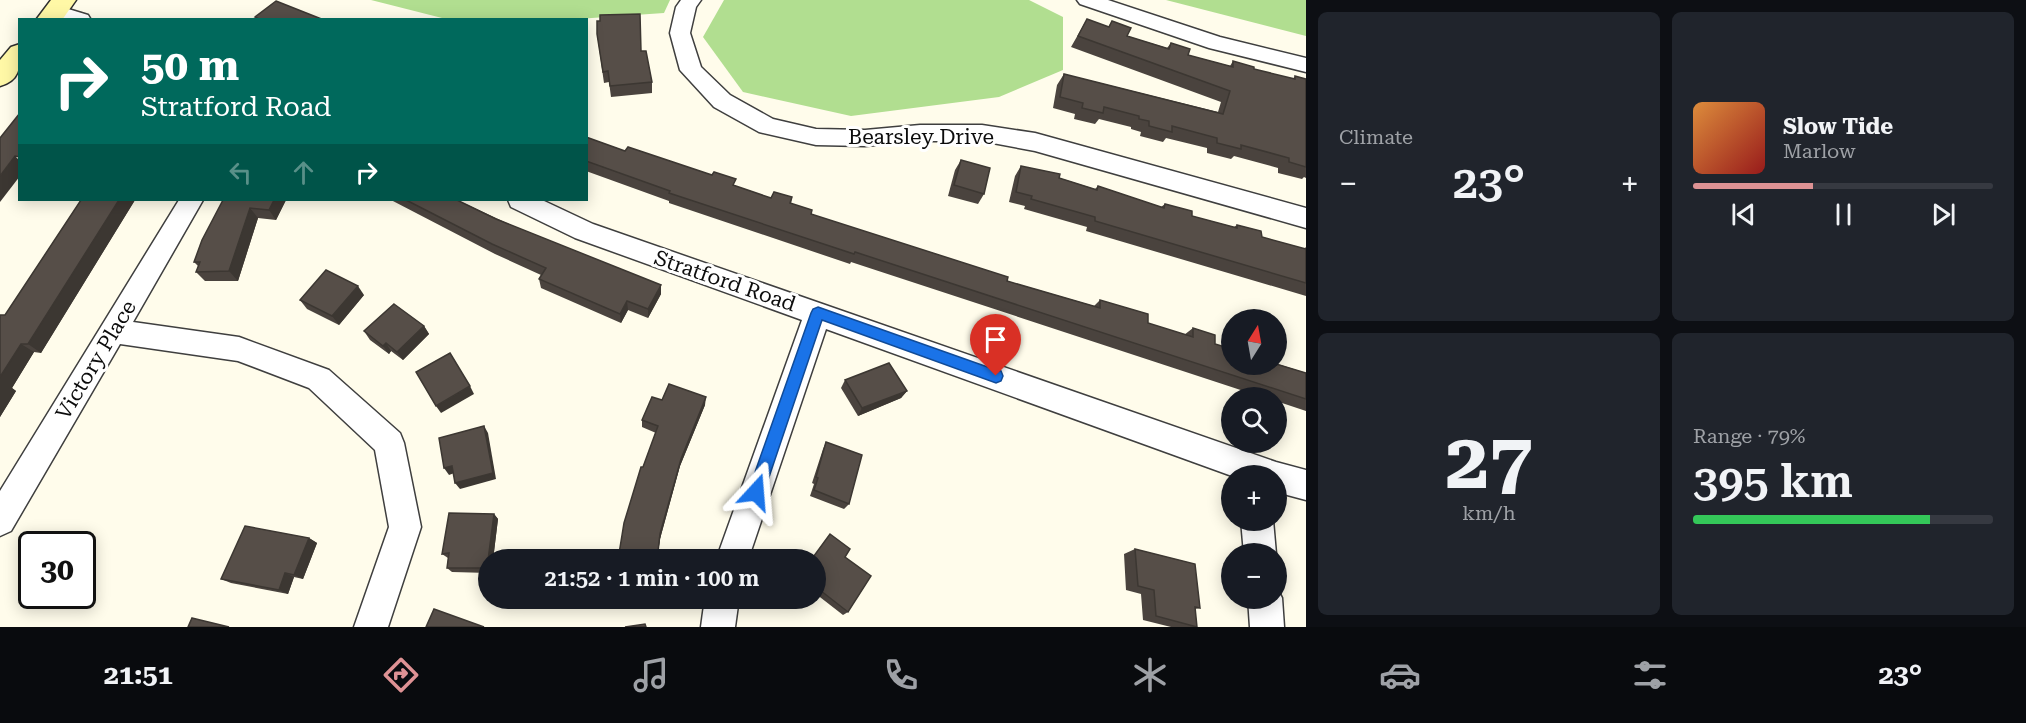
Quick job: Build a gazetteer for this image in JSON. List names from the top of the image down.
{
  "streets": {
    "street": ["Bearsley Drive", "Stratford Road", "Victory Place"]
  },
  "north": "top",
  "page": {
    "tile": [
      "Climate",
      ["27", "km/h"],
      ["Range · 79%", "395 km"]
    ],
    "turn": ["50 m", "Stratford Road"],
    "song": ["Slow Tide", "Marlow"],
    "heat": ["−", "23°", "+"],
    "map_buttons": ["+", "−"],
    "limit": "30",
    "trip": "21:52 · 1 min · 100 m",
    "tabs": ["21:51", "23°"]
  }
}
